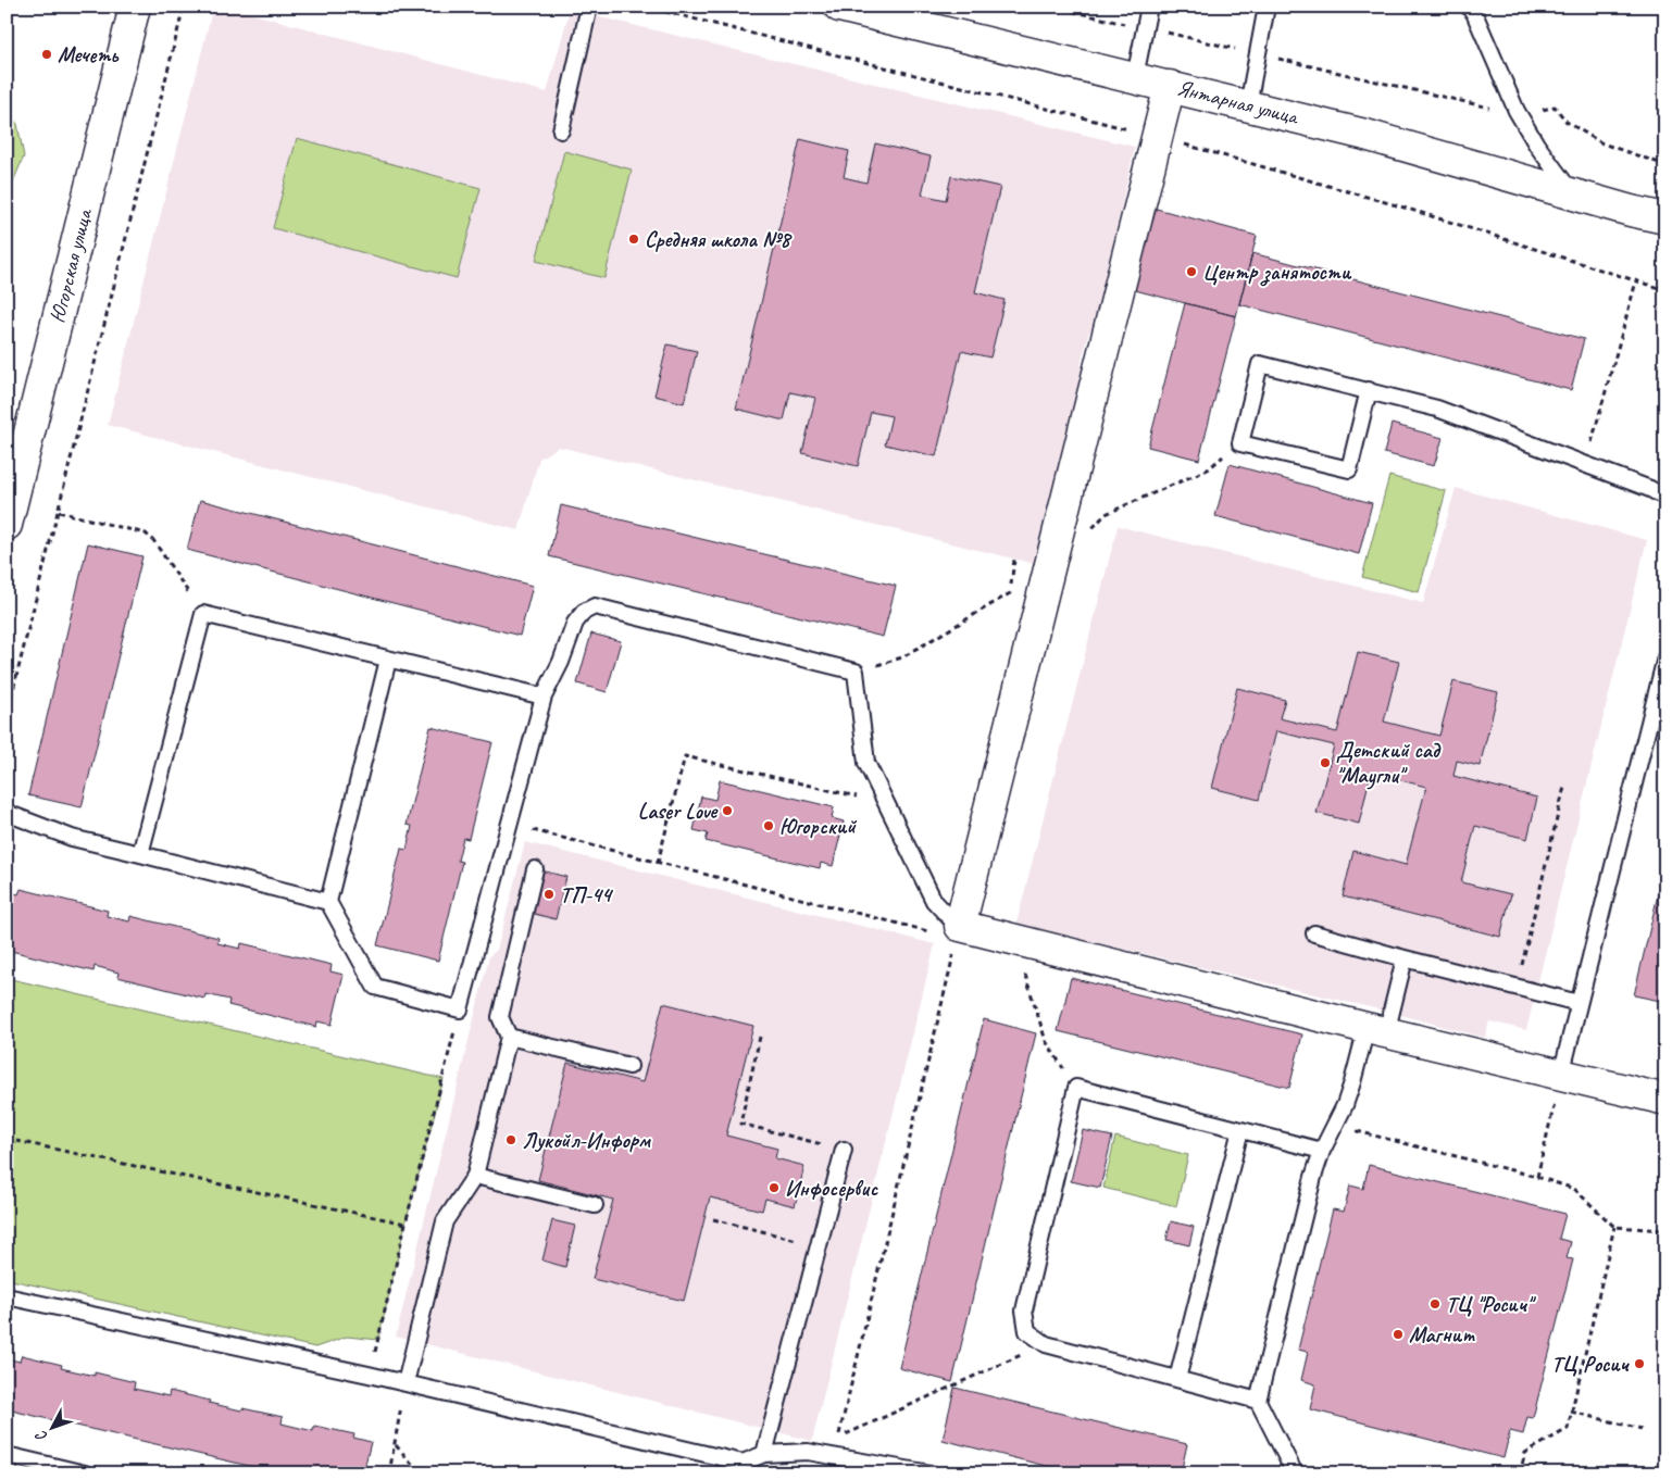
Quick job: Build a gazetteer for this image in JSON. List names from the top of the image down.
{
  "streets": {
    "street": ["Янтарная улица", "Югорская улица"]
  },
  "places": [
    "Мечеть",
    "Средняя школа №8",
    "Центр занятости",
    "Детский сад \"Маугли\"",
    "Laser Love",
    "Югорский",
    "ТП-44",
    "Лукойл-Информ",
    "Инфосервис",
    "ТЦ \"Росич\"",
    "Магнит",
    "ТЦ Росич"
  ],
  "north": "bottom left"
}
